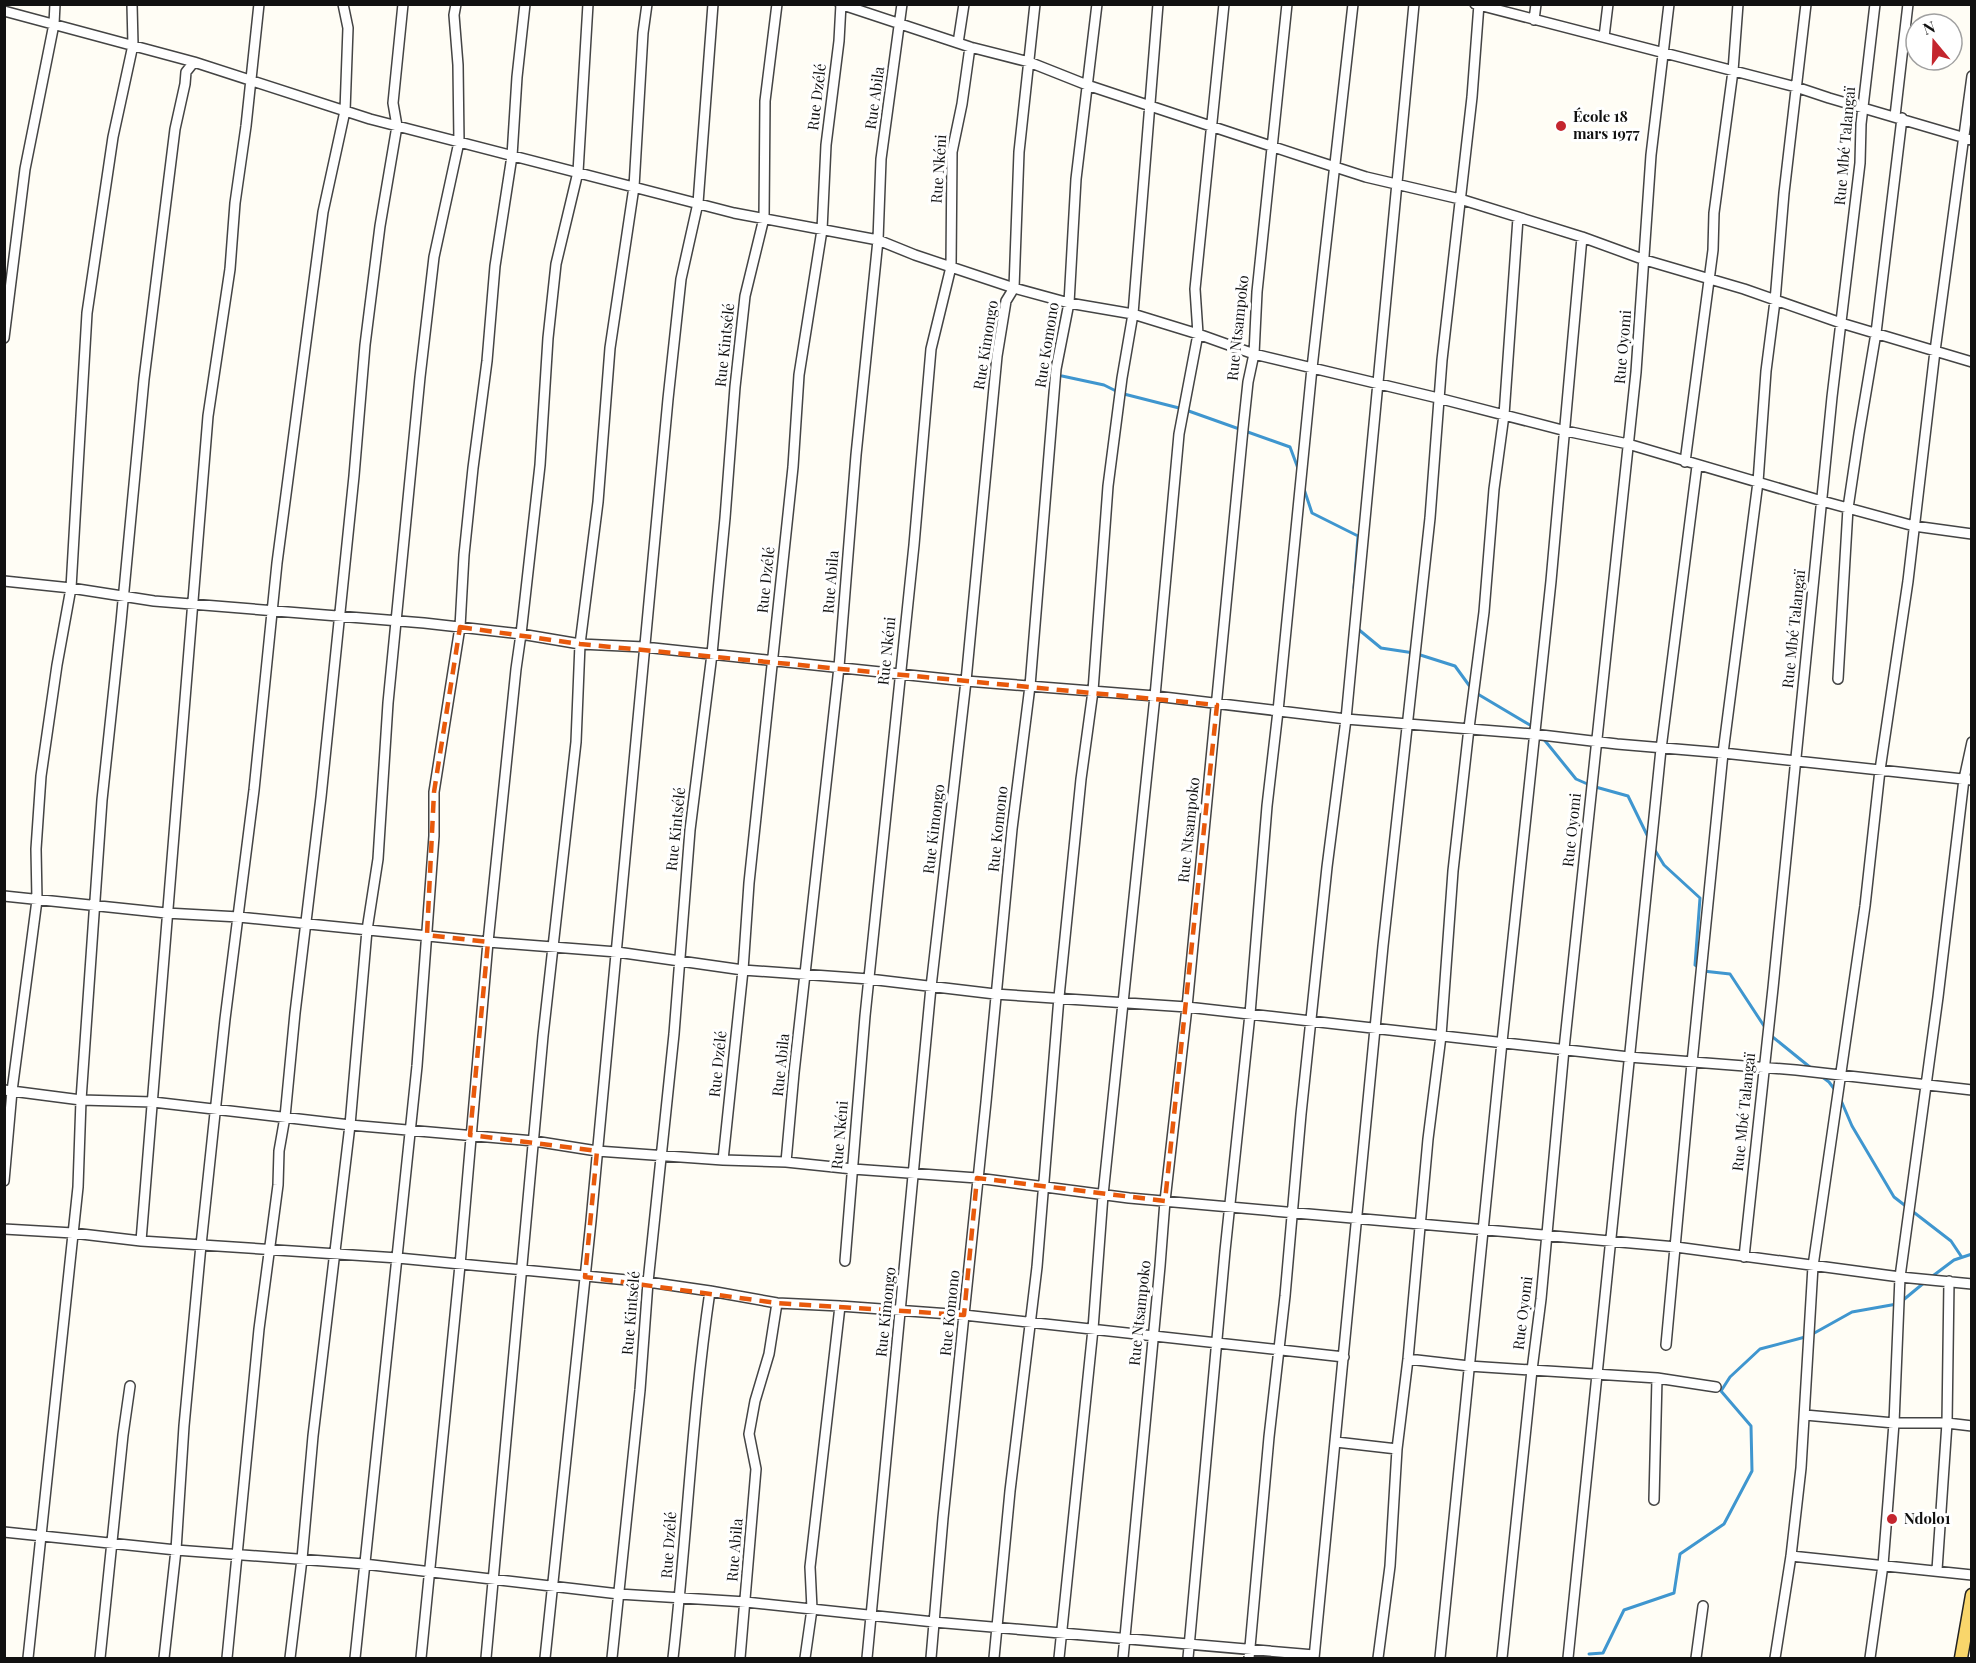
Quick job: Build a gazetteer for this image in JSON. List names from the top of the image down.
{
  "streets": {
    "street": [
      "Rue Dzélé",
      "Rue Abila",
      "Rue Mbé Talangaï",
      "Rue Nkéni",
      "Rue Ntsampoko",
      "Rue Kintsélé",
      "Rue Kimongo",
      "Rue Komono",
      "Rue Oyomi"
    ]
  },
  "places": ["École 18 mars 1977", "Ndolo1"],
  "north": "top"
}
